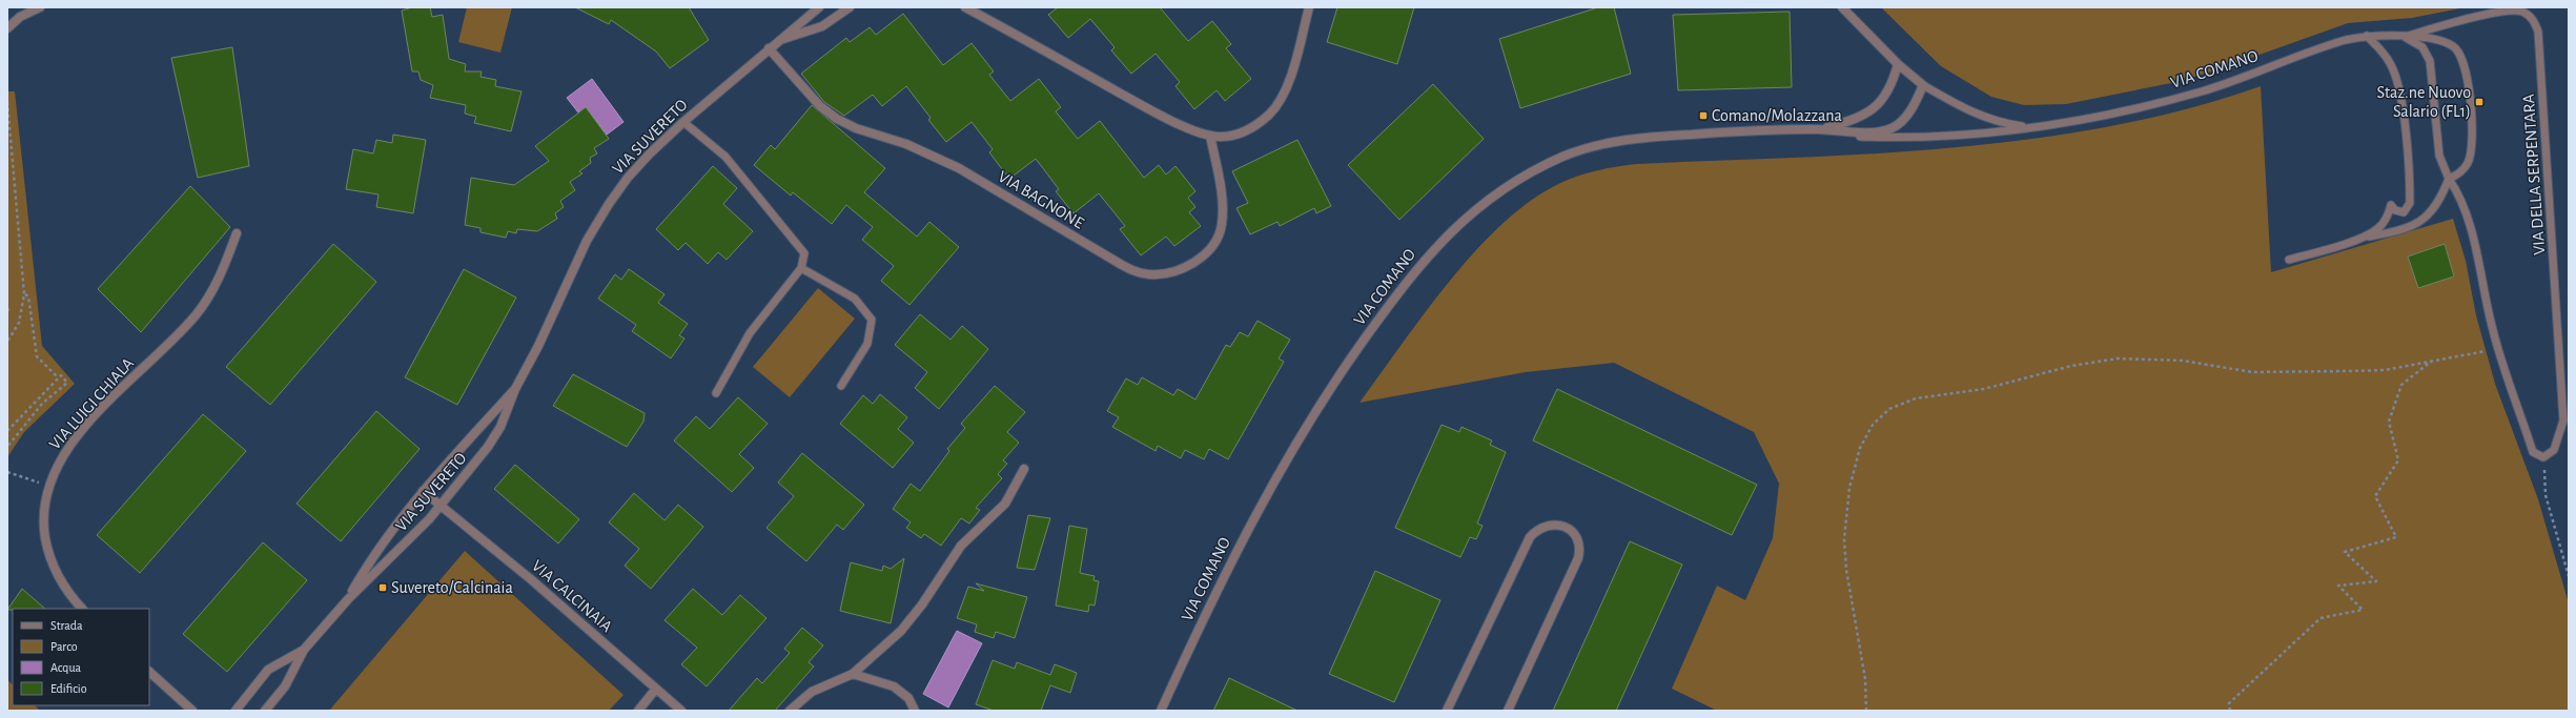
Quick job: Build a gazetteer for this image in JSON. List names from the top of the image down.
{
  "streets": {
    "street": [
      "VIA COMANO",
      "VIA SUVERETO",
      "VIA BAGNONE",
      "VIA LUIGI CHIALA",
      "VIA CALCINAIA"
    ],
    "lane": ["VIA DELLA SERPENTARA"]
  },
  "crossings": [
    ["VIA COMANO", "VIA DELLA SERPENTARA"],
    ["VIA SUVERETO", "VIA BAGNONE"],
    ["VIA SUVERETO", "VIA CALCINAIA"]
  ],
  "places": {
    "transit": ["Staz.ne Nuovo Salario (FL1)", "Comano/Molazzana", "Suvereto/Calcinaia"]
  },
  "legend": [
    "Strada",
    "Parco",
    "Acqua",
    "Edificio"
  ]
}
